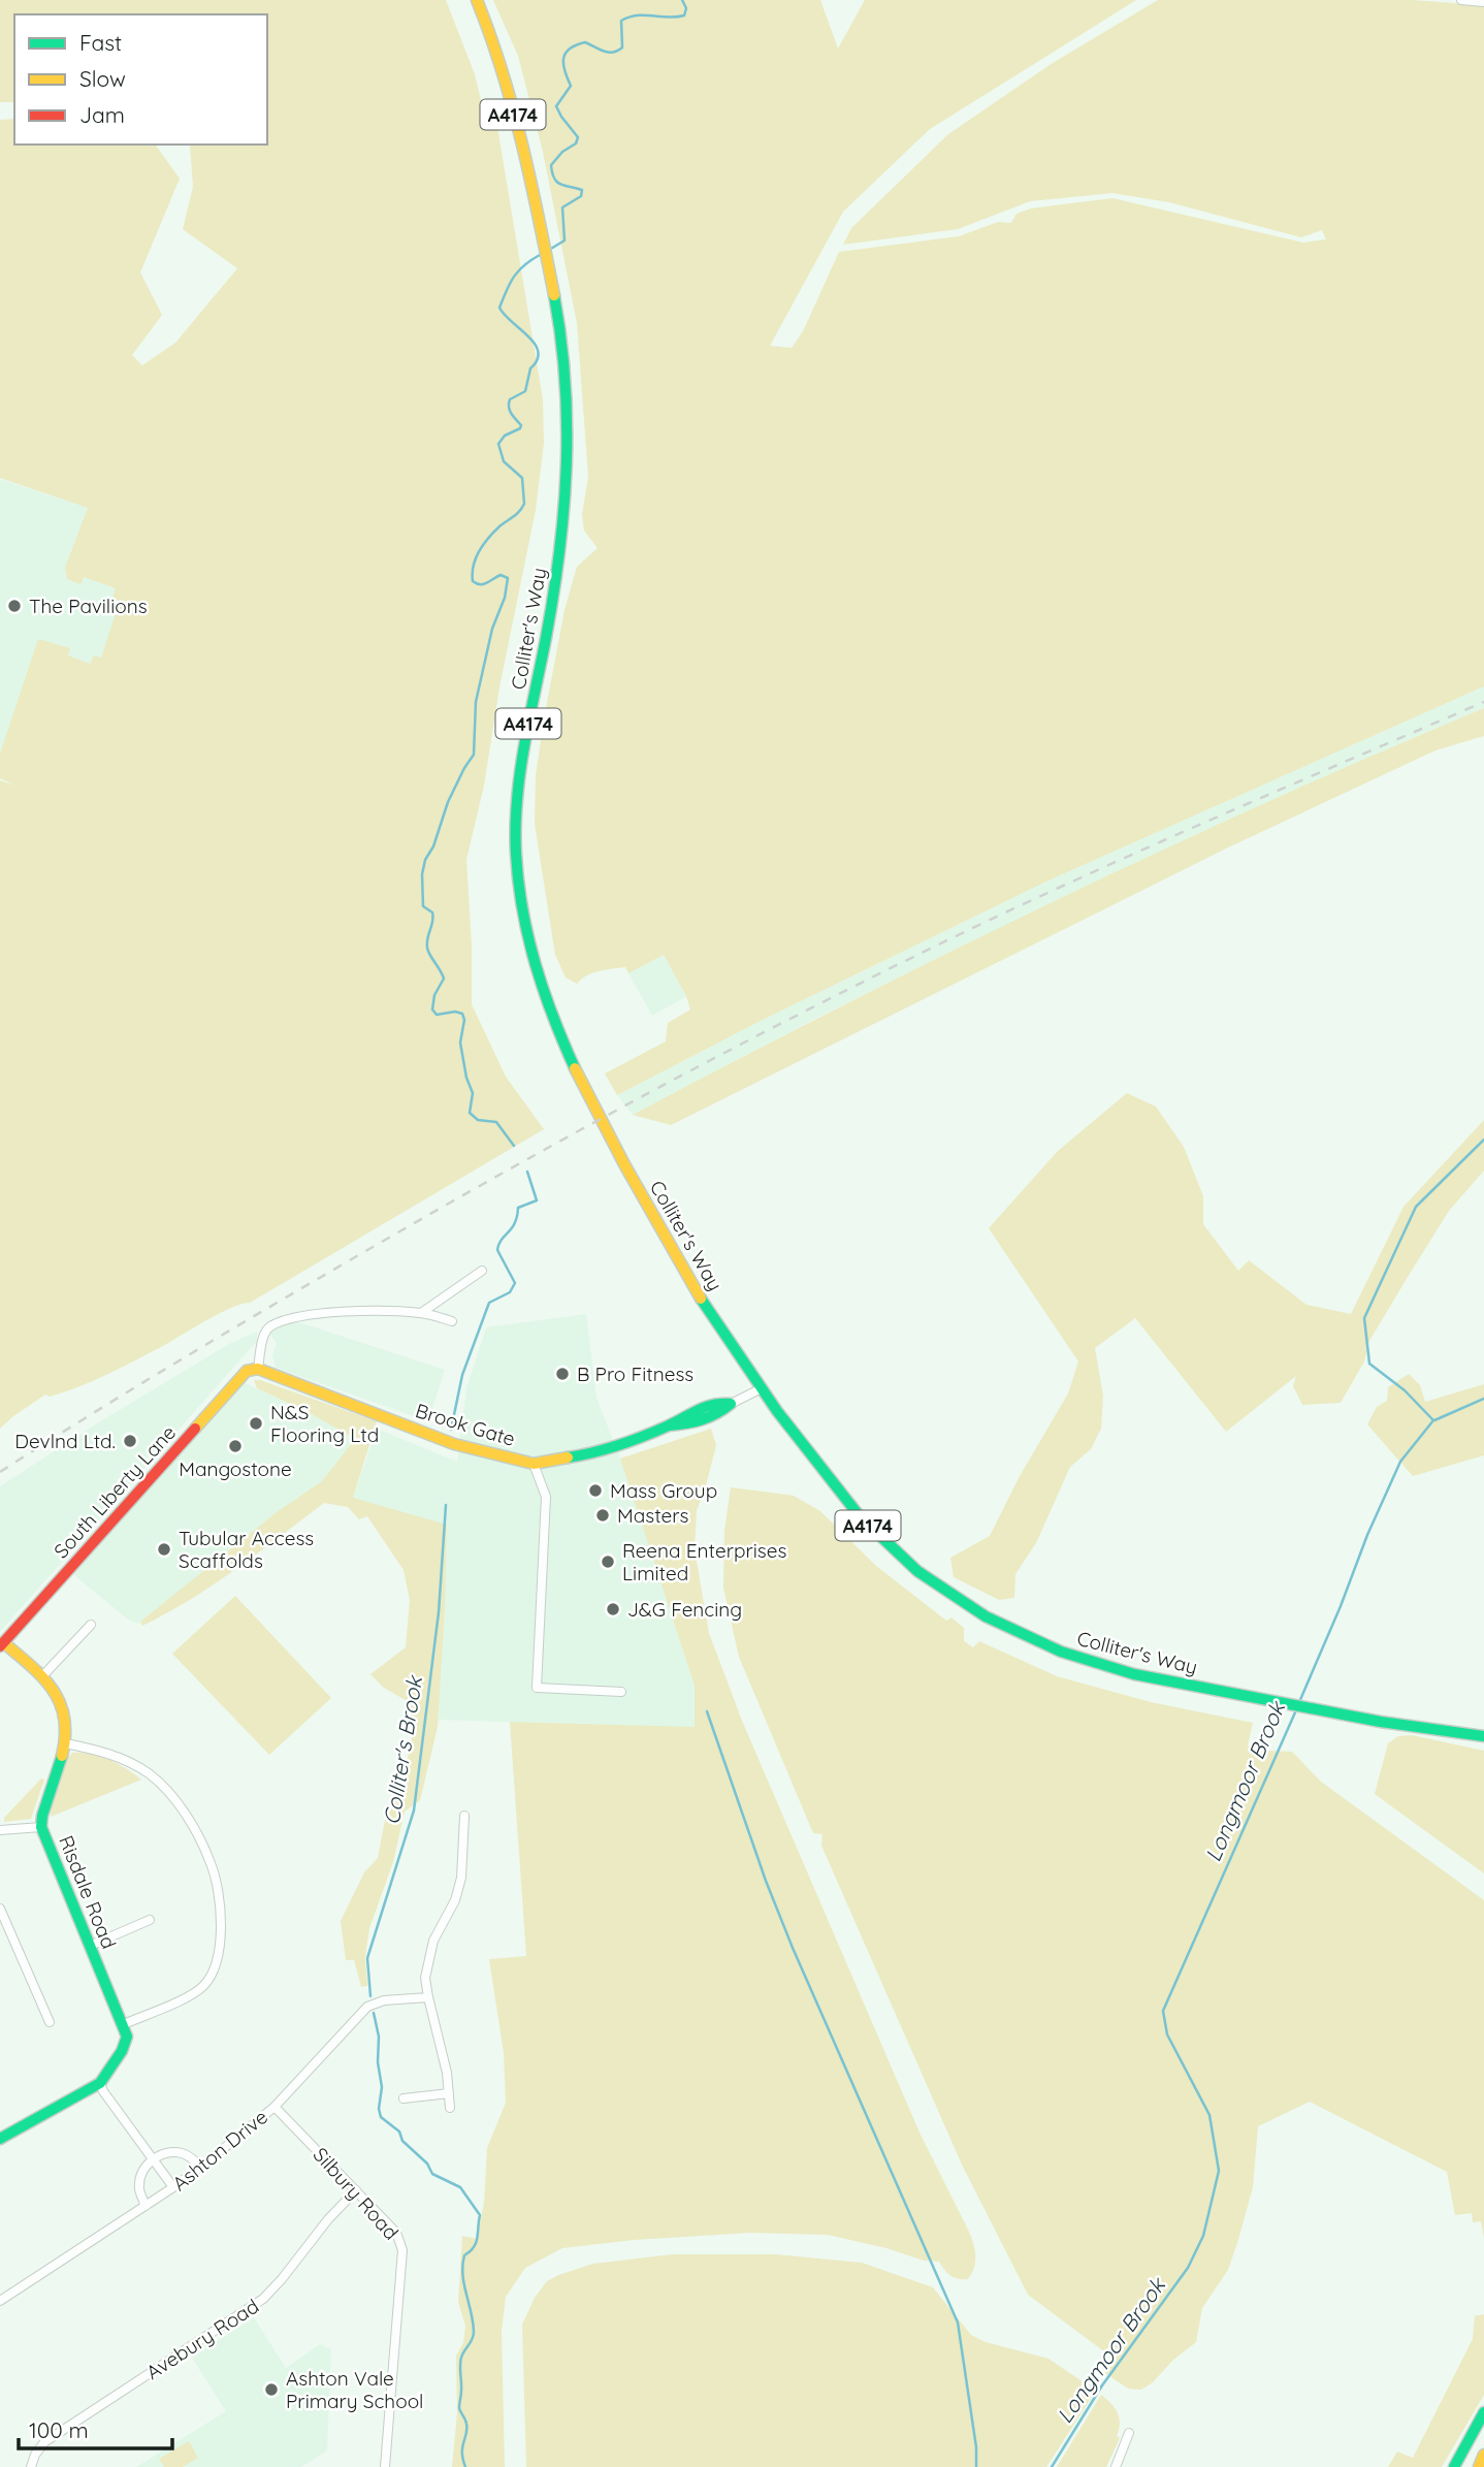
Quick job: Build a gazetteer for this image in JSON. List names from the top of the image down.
{
  "streets": {
    "main road": [
      "A4174",
      "Colliter's Way",
      "Brook Gate",
      "South Liberty Lane",
      "Risdale Road"
    ],
    "street": ["Ashton Drive", "Silbury Road", "Avebury Road"]
  },
  "crossings": [
    ["Brook Gate", "South Liberty Lane"],
    ["South Liberty Lane", "Risdale Road"],
    ["Ashton Drive", "Silbury Road"],
    ["Silbury Road", "Avebury Road"]
  ],
  "water": ["Colliter's Brook", "Longmoor Brook"],
  "places": [
    "The Pavilions",
    "B Pro Fitness",
    "N&S Flooring Ltd",
    "Devlnd Ltd.",
    "Mangostone",
    "Mass Group",
    "Masters",
    "Tubular Access Scaffolds",
    "Reena Enterprises Limited",
    "J&G Fencing",
    "Ashton Vale Primary School"
  ],
  "legend": ["Fast", "Slow", "Jam"],
  "scale_bar": "100 m"
}
